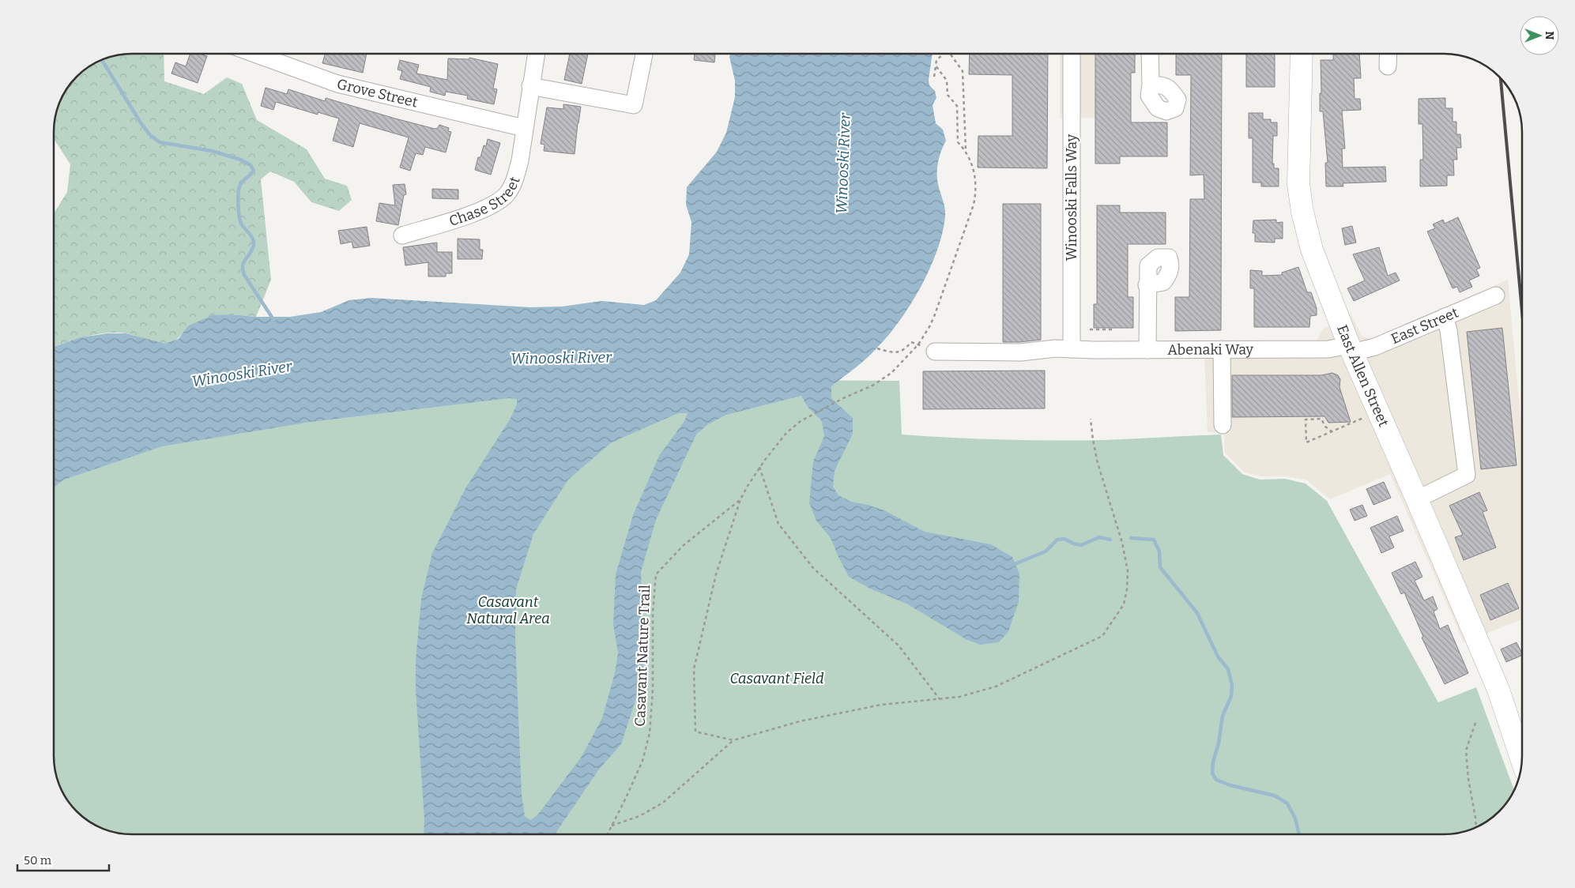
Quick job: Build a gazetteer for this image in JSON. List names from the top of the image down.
{
  "streets": {
    "main road": ["East Allen Street"],
    "street": [
      "Grove Street",
      "Chase Street",
      "Winooski Falls Way",
      "East Street",
      "Abenaki Way"
    ],
    "path": ["Casavant Nature Trail"]
  },
  "crossings": [
    ["Grove Street", "Chase Street"],
    ["Winooski Falls Way", "Abenaki Way"],
    ["East Street", "Abenaki Way"],
    ["East Street", "East Allen Street"],
    ["Abenaki Way", "East Allen Street"]
  ],
  "water": ["Winooski River"],
  "parks": ["Casavant Natural Area", "Casavant Field"],
  "scale_bar": "50 m",
  "north": "right"
}
